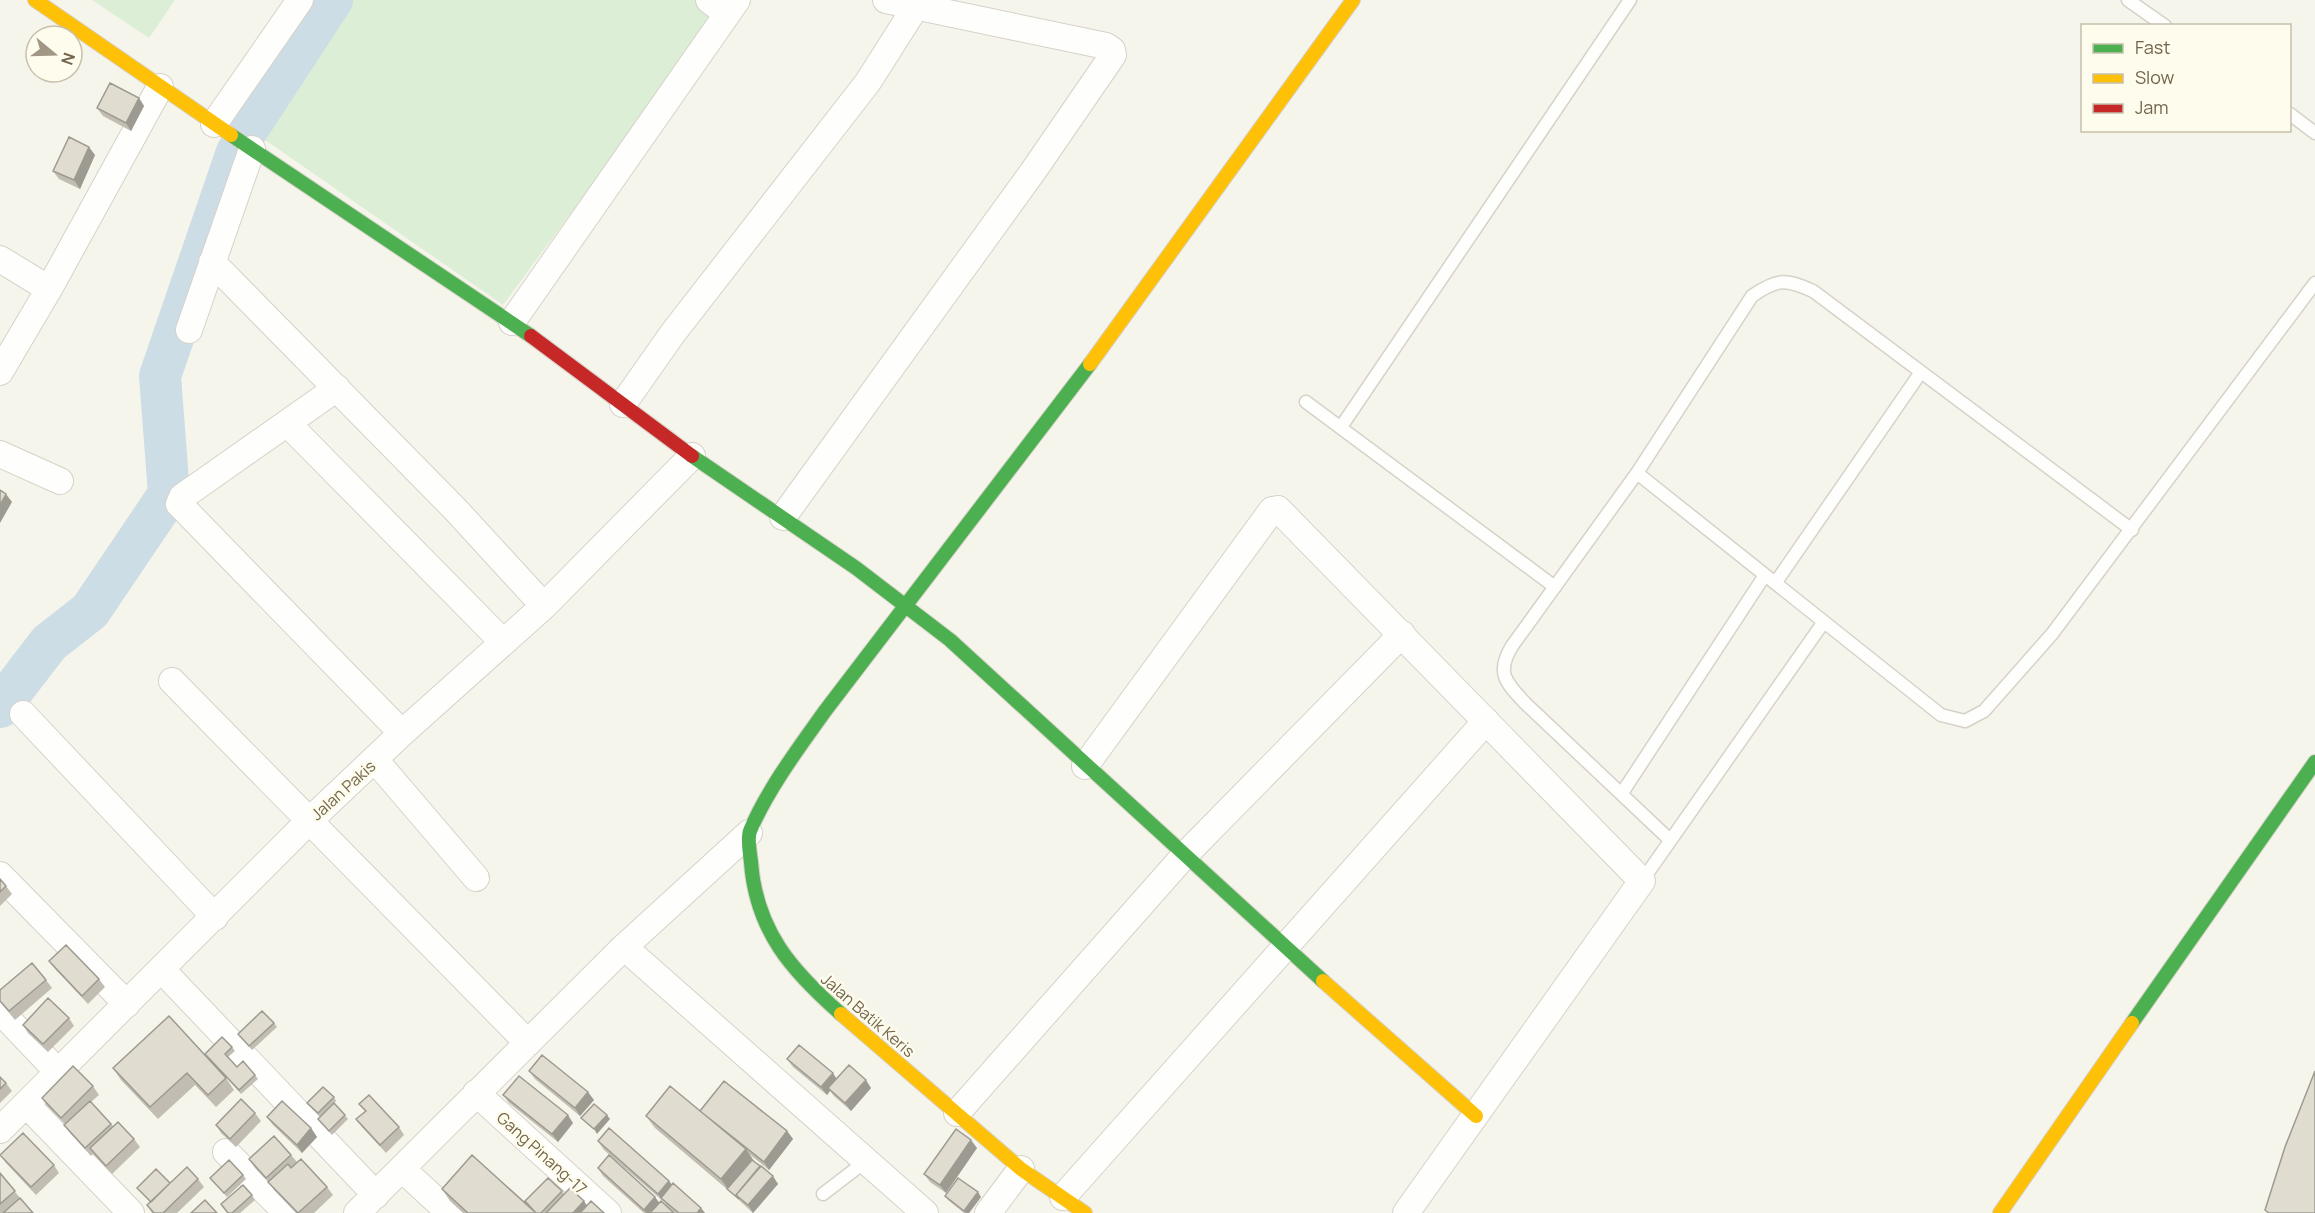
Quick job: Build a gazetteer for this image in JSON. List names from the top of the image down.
{
  "streets": {
    "street": ["Jalan Pakis", "Jalan Batik Keris", "Gang Pinang-17"]
  },
  "legend": ["Fast", "Slow", "Jam"],
  "north": "right"
}
